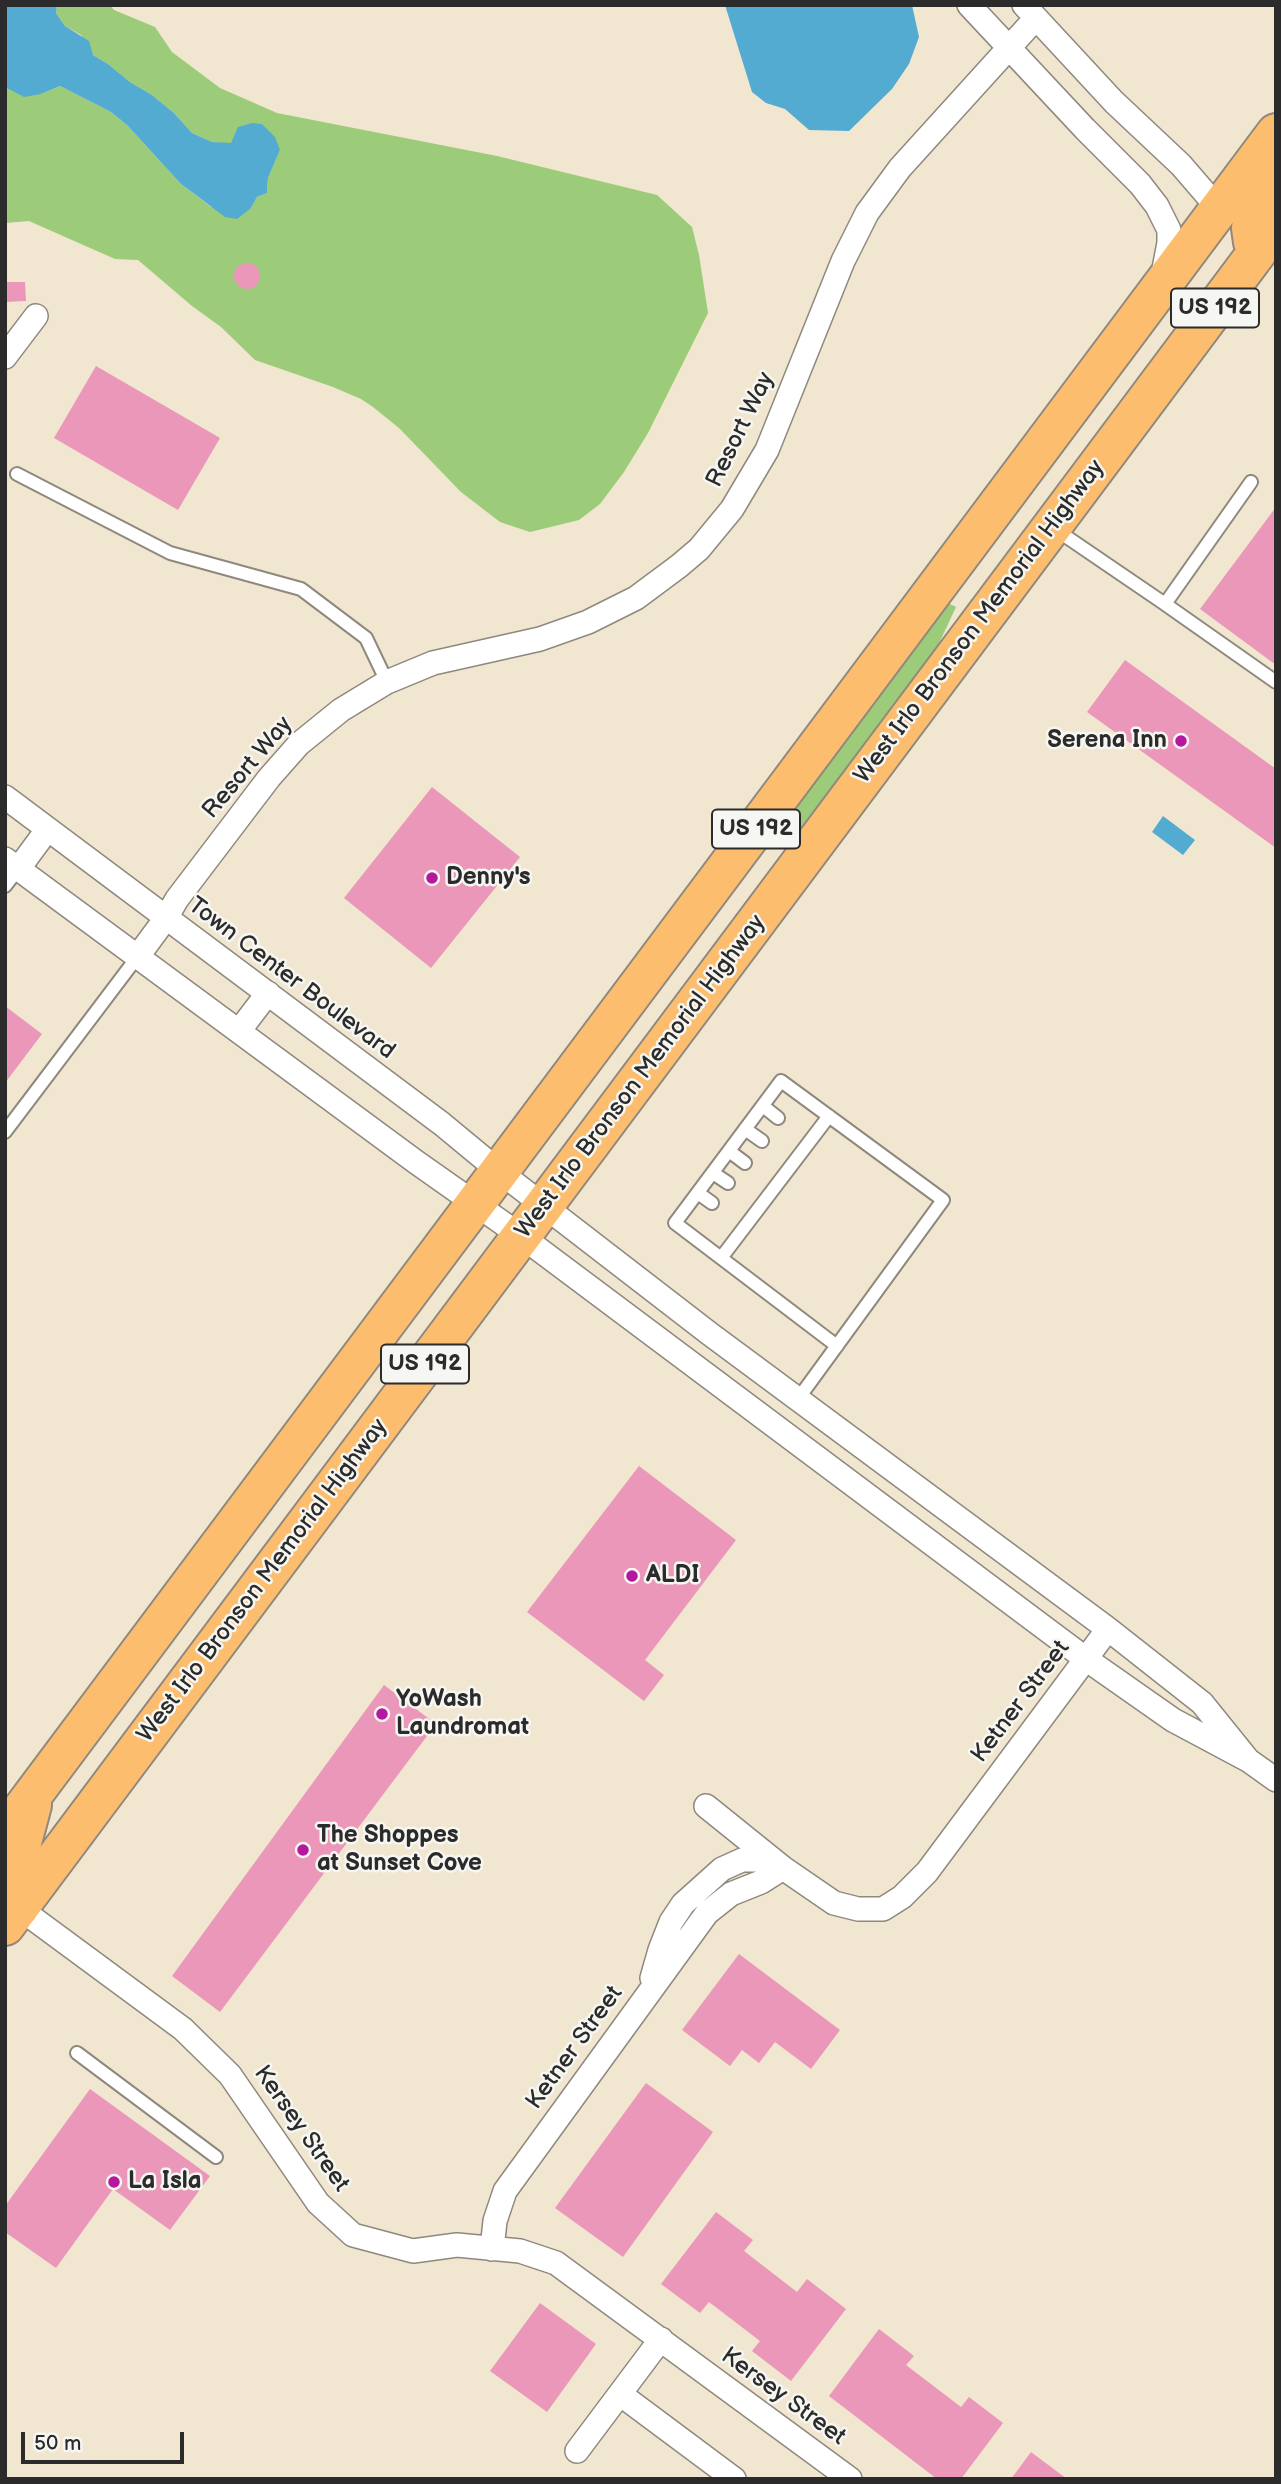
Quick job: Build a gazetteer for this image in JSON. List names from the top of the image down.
{
  "streets": {
    "highway": ["US 192", "West Irlo Bronson Memorial Highway"],
    "street": [
      "Resort Way",
      "Town Center Boulevard",
      "Ketner Street",
      "Kersey Street"
    ]
  },
  "crossings": [
    ["US 192", "Town Center Boulevard"],
    ["Resort Way", "Town Center Boulevard"],
    ["West Irlo Bronson Memorial Highway", "Town Center Boulevard"],
    ["West Irlo Bronson Memorial Highway", "Kersey Street"],
    ["Town Center Boulevard", "Ketner Street"],
    ["Ketner Street", "Kersey Street"]
  ],
  "places": [
    "Serena Inn",
    "Denny's",
    "ALDI",
    "YoWash Laundromat",
    "The Shoppes at Sunset Cove",
    "La Isla"
  ],
  "scale_bar": "50 m"
}
